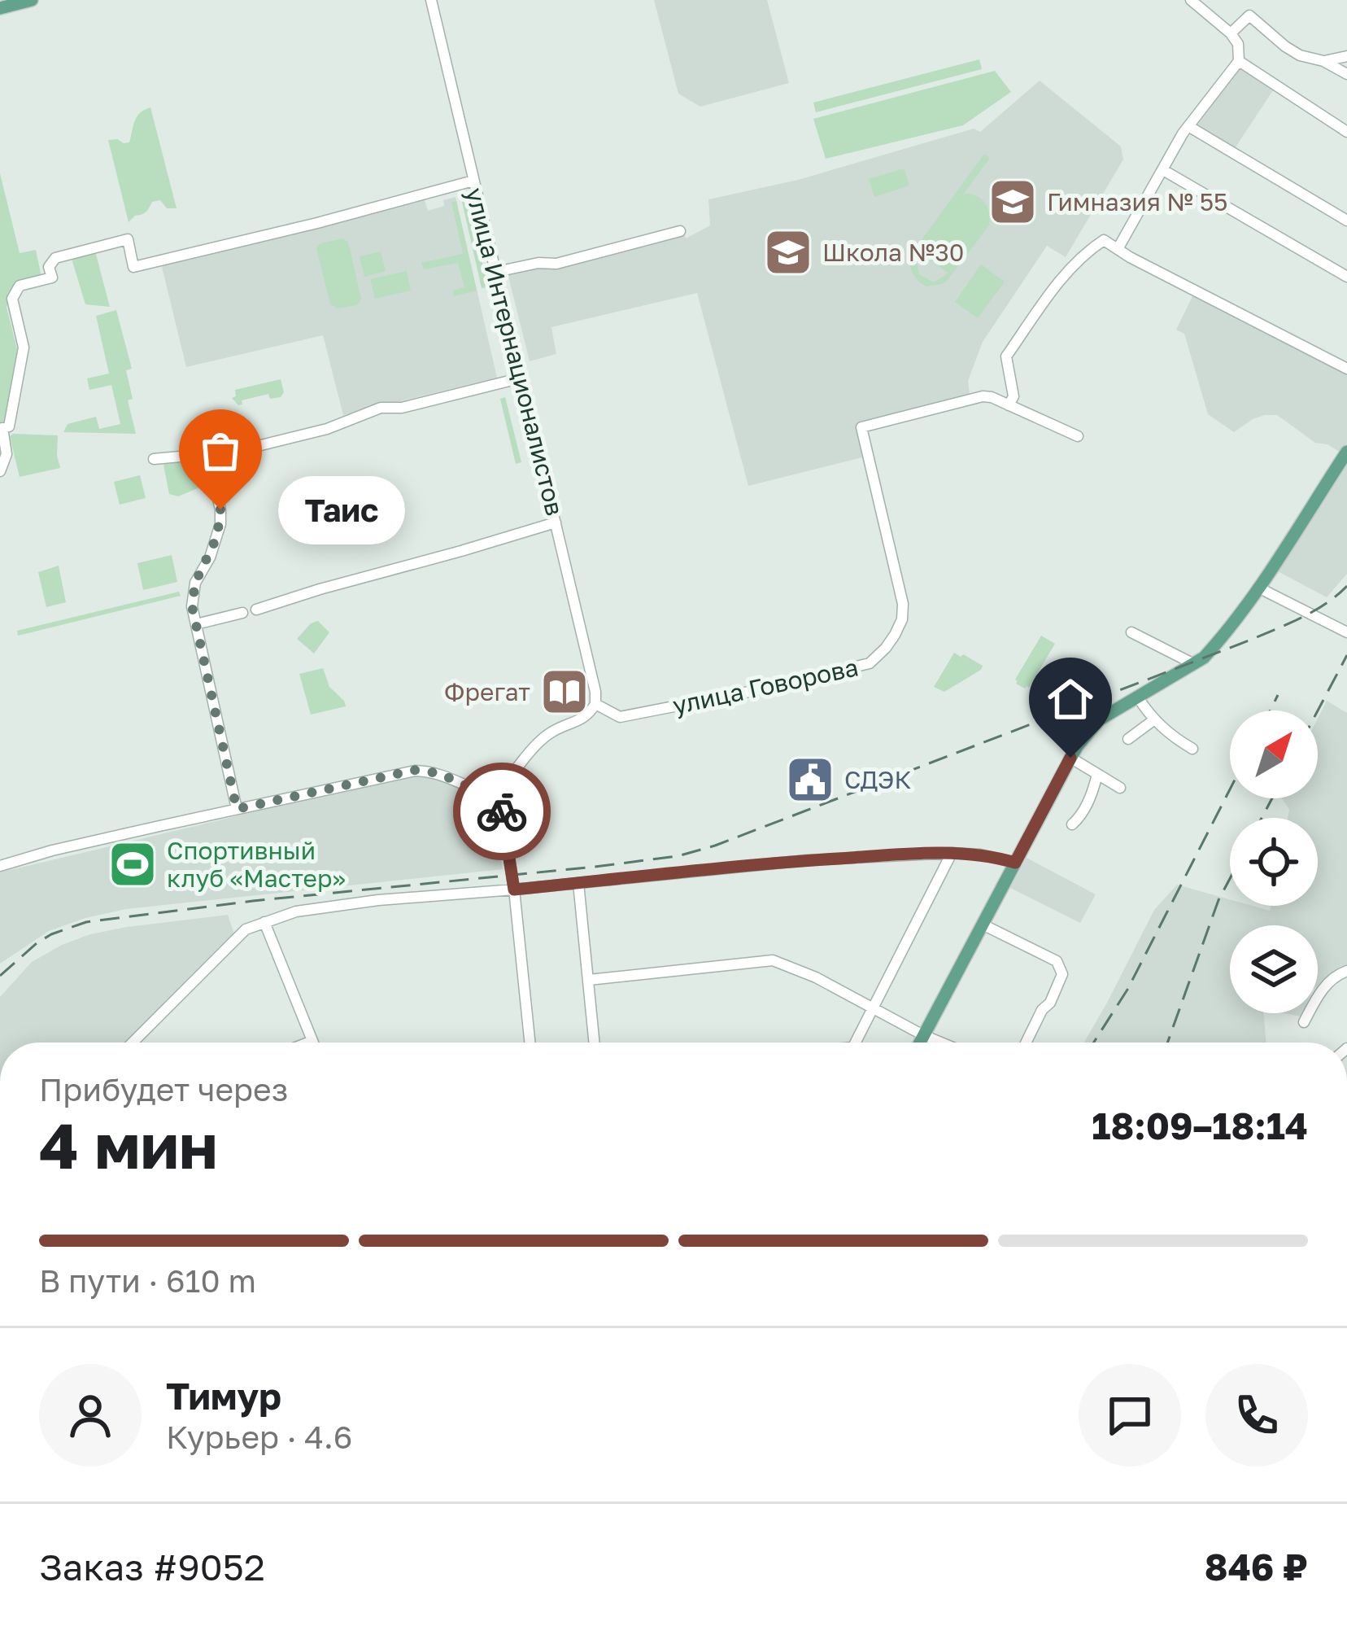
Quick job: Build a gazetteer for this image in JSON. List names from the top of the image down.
{
  "streets": {
    "street": ["улица Интернационалистов", "улица Говорова"]
  },
  "crossings": [
    ["улица Интернационалистов", "улица Говорова"]
  ],
  "places": {
    "school or university": ["Гимназия № 55", "Школа №30"],
    "other": ["Таис"],
    "library": ["Фрегат"],
    "public building": ["СДЭК"],
    "sports": ["Спортивный клуб «Мастер»"]
  },
  "north": "top right",
  "page": {
    "bubble": "Таис",
    "heading": ["4 мин", "Прибудет через", "18:09–18:14"],
    "panel": [
      "Тимур",
      "Курьер · 4.6",
      "Заказ #9052",
      "846 ₽"
    ],
    "bar": "В пути · 610 m"
  }
}
